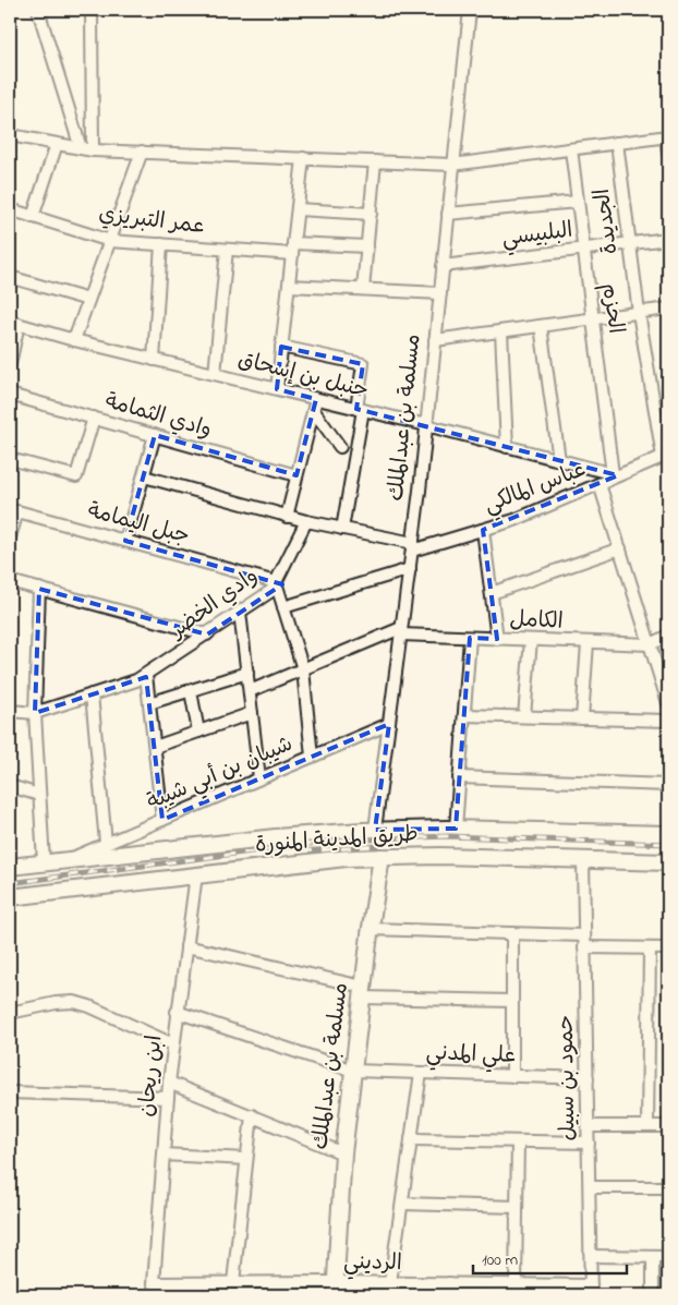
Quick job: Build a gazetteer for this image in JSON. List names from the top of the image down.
{
  "streets": {
    "main road": ["مسلمة بن عبدالملك", "طريق المدينة المنورة"],
    "street": [
      "عمر التبريزي",
      "الجديدة",
      "البلبيسي",
      "الحزم",
      "حنبل بن إسحاق",
      "وادي الثمامة",
      "عباس المالكي",
      "جبل اليمامة",
      "وادي الخضر",
      "الكامل",
      "شيبان بن أبي شيبة",
      "علي المدني",
      "ابن ريحان",
      "حمود بن سبيل",
      "الرديني"
    ]
  },
  "crossings": [
    ["الجديدة", "البلبيسي"],
    ["الجديدة", "عباس المالكي"],
    ["البلبيسي", "الحزم"],
    ["البلبيسي", "مسلمة بن عبدالملك"],
    ["الحزم", "حنبل بن إسحاق"],
    ["الحزم", "عباس المالكي"],
    ["حنبل بن إسحاق", "مسلمة بن عبدالملك"],
    ["حنبل بن إسحاق", "عباس المالكي"],
    ["مسلمة بن عبدالملك", "عباس المالكي"],
    ["مسلمة بن عبدالملك", "الكامل"],
    ["مسلمة بن عبدالملك", "شيبان بن أبي شيبة"],
    ["مسلمة بن عبدالملك", "طريق المدينة المنورة"],
    ["مسلمة بن عبدالملك", "علي المدني"],
    ["مسلمة بن عبدالملك", "الرديني"],
    ["جبل اليمامة", "وادي الخضر"],
    ["شيبان بن أبي شيبة", "طريق المدينة المنورة"],
    ["طريق المدينة المنورة", "ابن ريحان"],
    ["طريق المدينة المنورة", "حمود بن سبيل"],
    ["علي المدني", "ابن ريحان"],
    ["علي المدني", "حمود بن سبيل"],
    ["ابن ريحان", "الرديني"],
    ["حمود بن سبيل", "الرديني"]
  ],
  "scale_bar": "100 m"
}
